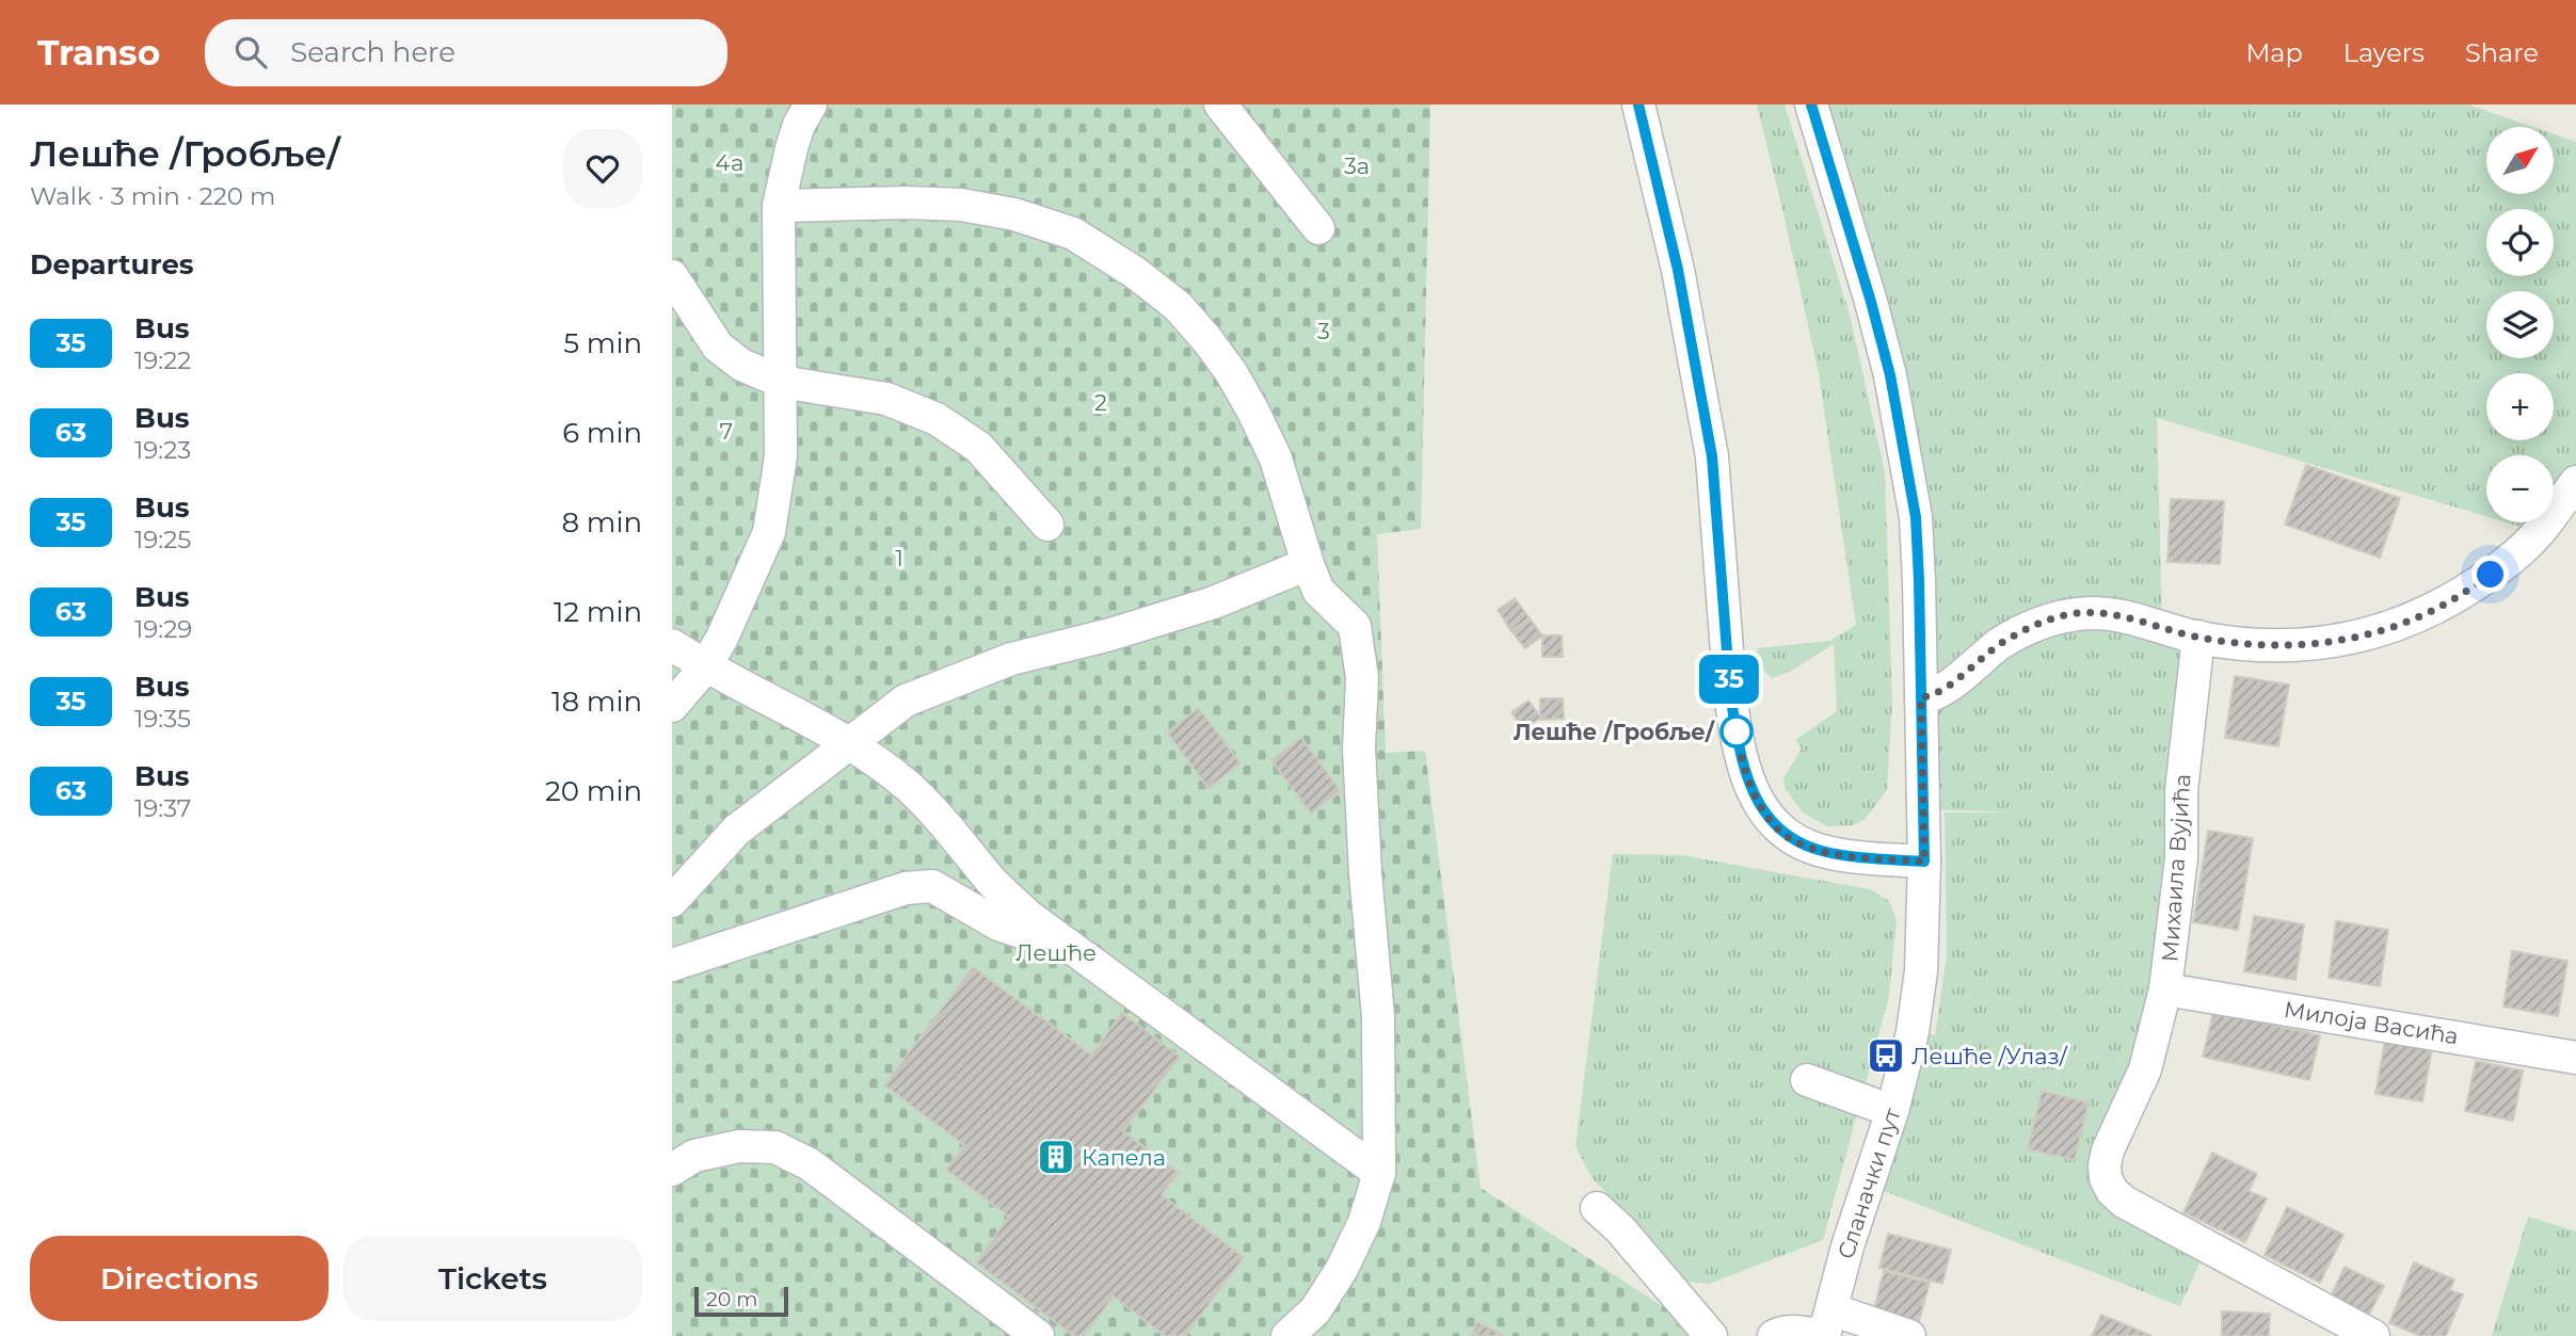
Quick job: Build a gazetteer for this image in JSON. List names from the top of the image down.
{
  "streets": {
    "street": ["Михаила Вујића", "Милоја Васића", "Сланачки пут"]
  },
  "crossings": [
    ["Михаила Вујића", "Милоја Васића"]
  ],
  "parks": [
    "4a",
    "3a",
    "3",
    "2",
    "7",
    "1",
    "Лешће"
  ],
  "places": {
    "other": ["Лешће /Гробље/"],
    "bus stop": ["Лешће /Улаз/"],
    "building": ["Капела"]
  },
  "lines": ["bus line 35"],
  "scale_bar": "20 m",
  "north": "top right",
  "page": {
    "header": "Transo",
    "search": "Search here",
    "nav": ["Map", "Layers", "Share"],
    "heading": [
      ["Лешће /Гробље/", "Walk · 3 min · 220 m"],
      "Departures"
    ],
    "on_map": "35",
    "map_buttons": ["+", "−"],
    "list": [
      {
        "mark": "35",
        "name": "Bus",
        "note": "19:22",
        "value": "5 min"
      },
      {
        "mark": "63",
        "name": "Bus",
        "note": "19:23",
        "value": "6 min"
      },
      {
        "mark": "35",
        "name": "Bus",
        "note": "19:25",
        "value": "8 min"
      },
      {
        "mark": "63",
        "name": "Bus",
        "note": "19:29",
        "value": "12 min"
      },
      {
        "mark": "35",
        "name": "Bus",
        "note": "19:35",
        "value": "18 min"
      },
      {
        "mark": "63",
        "name": "Bus",
        "note": "19:37",
        "value": "20 min"
      }
    ],
    "buttons": ["Directions", "Tickets"],
    "scale": "20 m"
  }
}
